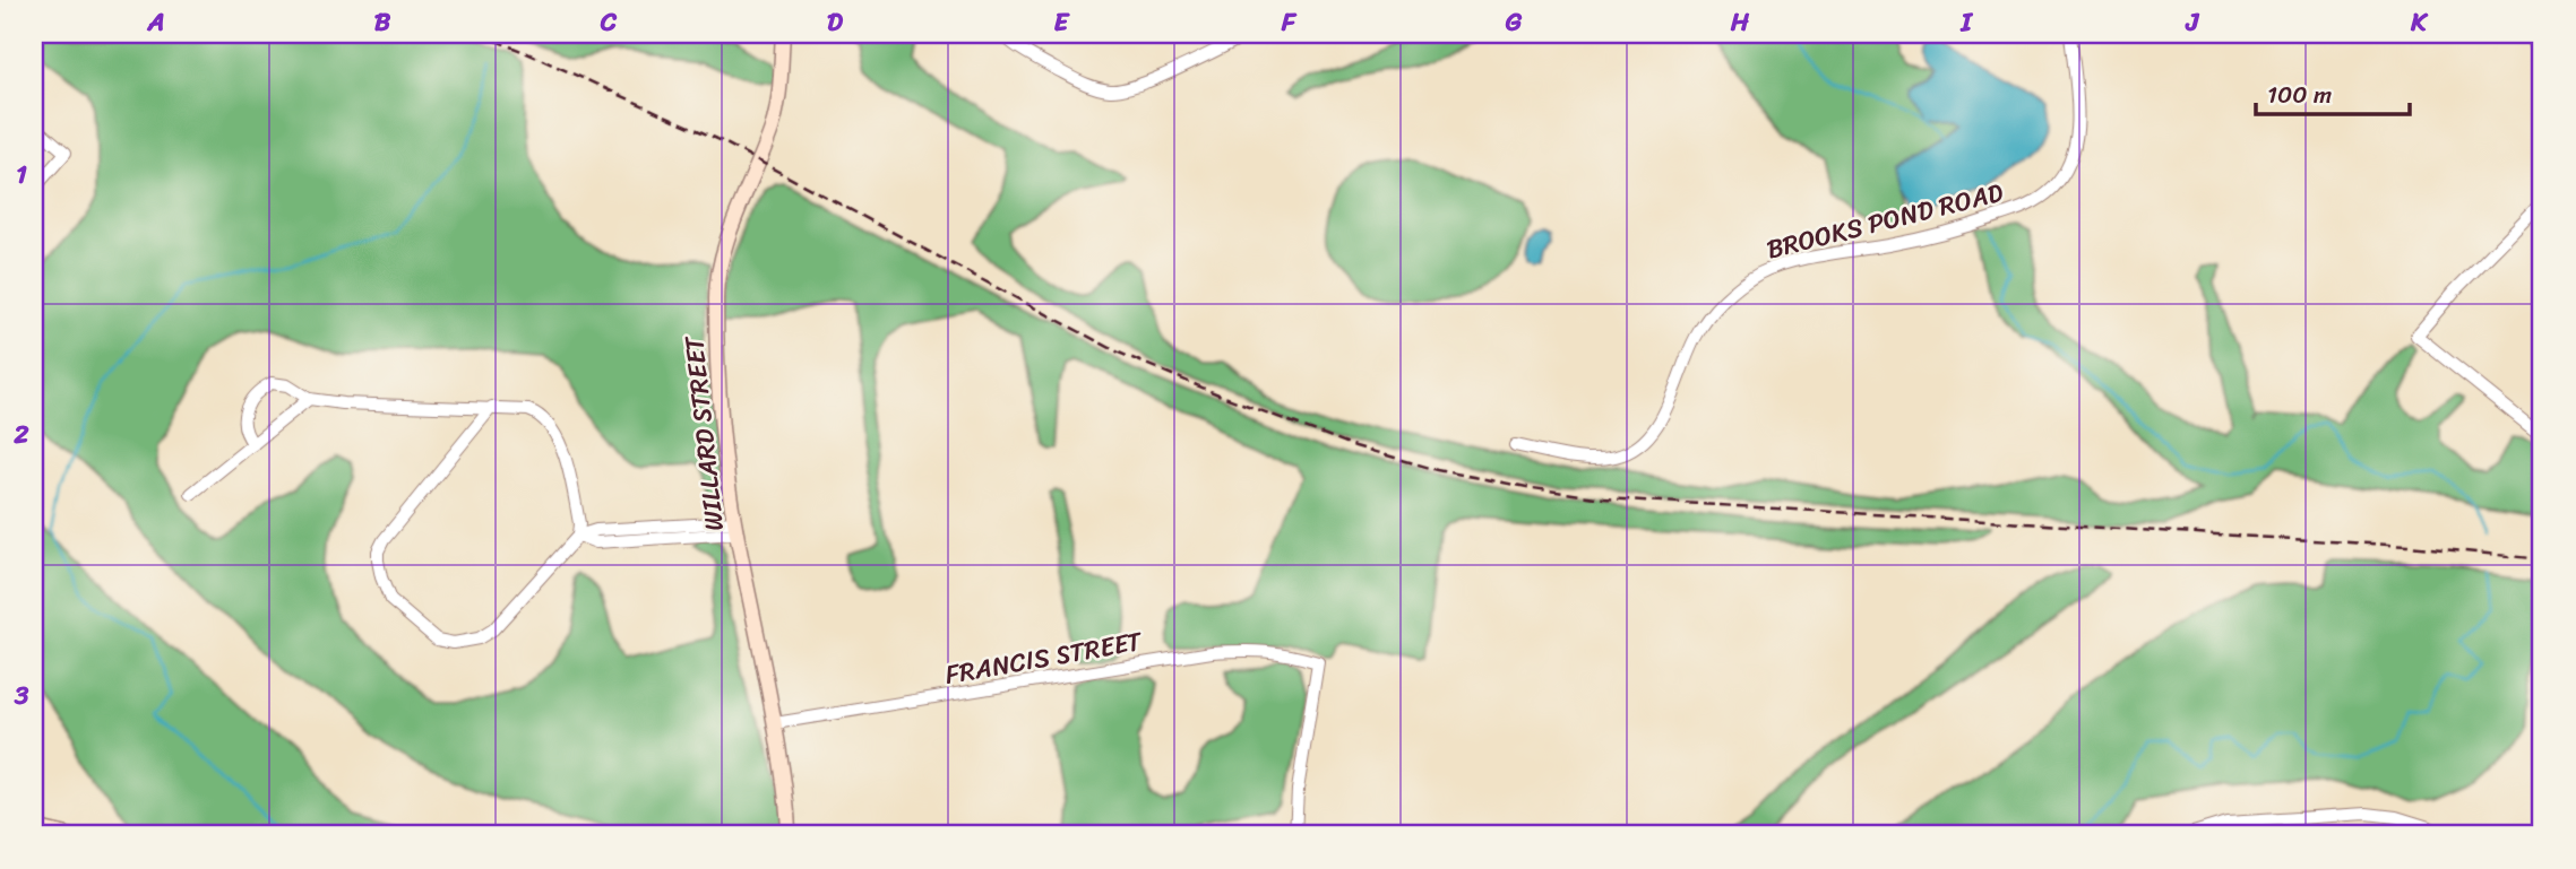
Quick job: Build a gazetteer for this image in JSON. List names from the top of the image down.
{
  "streets": {
    "street": ["BROOKS POND ROAD", "WILLARD STREET", "FRANCIS STREET"]
  },
  "crossings": [
    ["WILLARD STREET", "FRANCIS STREET"]
  ],
  "scale_bar": "100 m",
  "grid": {
    "columns": [
      "A",
      "B",
      "C",
      "D",
      "E",
      "F",
      "G",
      "H",
      "I",
      "J",
      "K"
    ],
    "rows": ["1", "2", "3"]
  }
}
